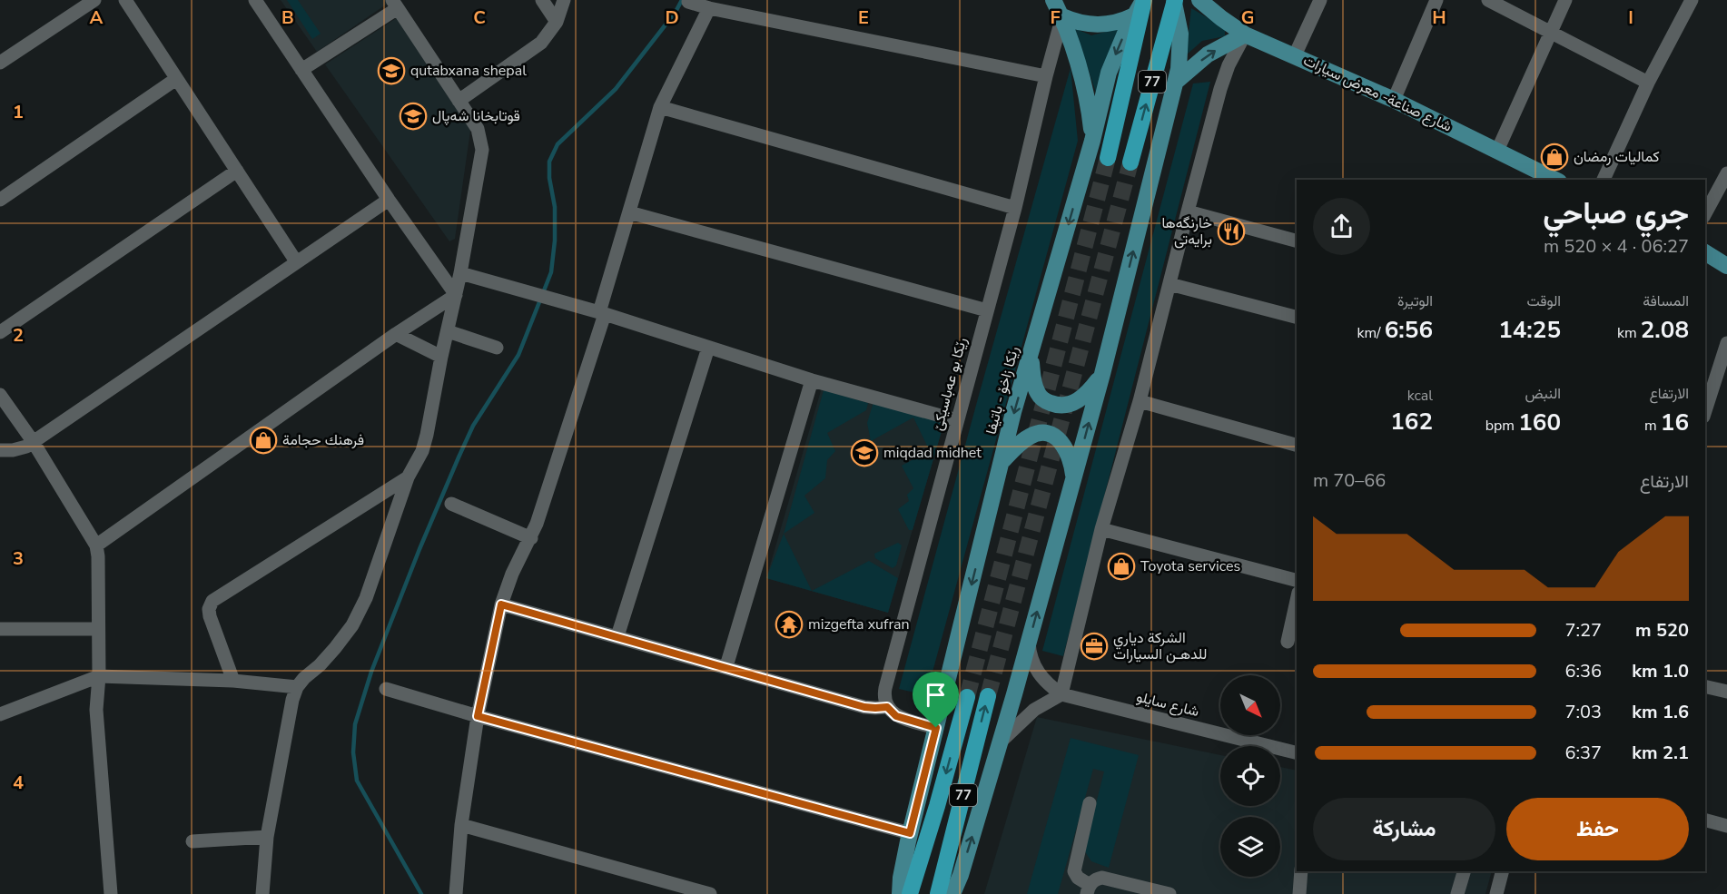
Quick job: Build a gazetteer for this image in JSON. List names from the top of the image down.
{
  "streets": {
    "highway": ["77", "رێکا زاخۆ - باتیفا"],
    "main road": ["شارع صناعة- معرض سيارات"],
    "street": ["رێكا بو عه‌باسيكێ", "شارع سايلو"]
  },
  "places": {
    "school or university": ["qutabxana shepal", "قوتابخانا شەپال", "miqdad midhet"],
    "shop": ["كماليات رمضان", "فرهنك حجامة", "Toyota services"],
    "restaurant": ["خارنگه‌ها برايه‌تى"],
    "temple": ["mizgefta xufran"],
    "office": ["الشركة دياري للدهـن السيارات"]
  },
  "north": "bottom right",
  "page": {
    "heading": ["جري صباحي", "06:27 · 4 × 520 m"],
    "stats": [
      ["المسافة", "2.08 km"],
      ["الوقت", "14:25"],
      ["الوتيرة", "6:56 /km"],
      ["الارتفاع", "16 m"],
      ["النبض", "160 bpm"],
      ["kcal", "162"]
    ],
    "chart": ["الارتفاع", "66–70 m"],
    "list": [
      {
        "name": "520 m",
        "note": "7:27"
      },
      {
        "name": "1.0 km",
        "note": "6:36"
      },
      {
        "name": "1.6 km",
        "note": "7:03"
      },
      {
        "name": "2.1 km",
        "note": "6:37"
      }
    ],
    "buttons": ["حفظ", "مشاركة"]
  },
  "grid": {
    "columns": [
      "A",
      "B",
      "C",
      "D",
      "E",
      "F",
      "G",
      "H",
      "I"
    ],
    "rows": [
      "1",
      "2",
      "3",
      "4"
    ]
  }
}
